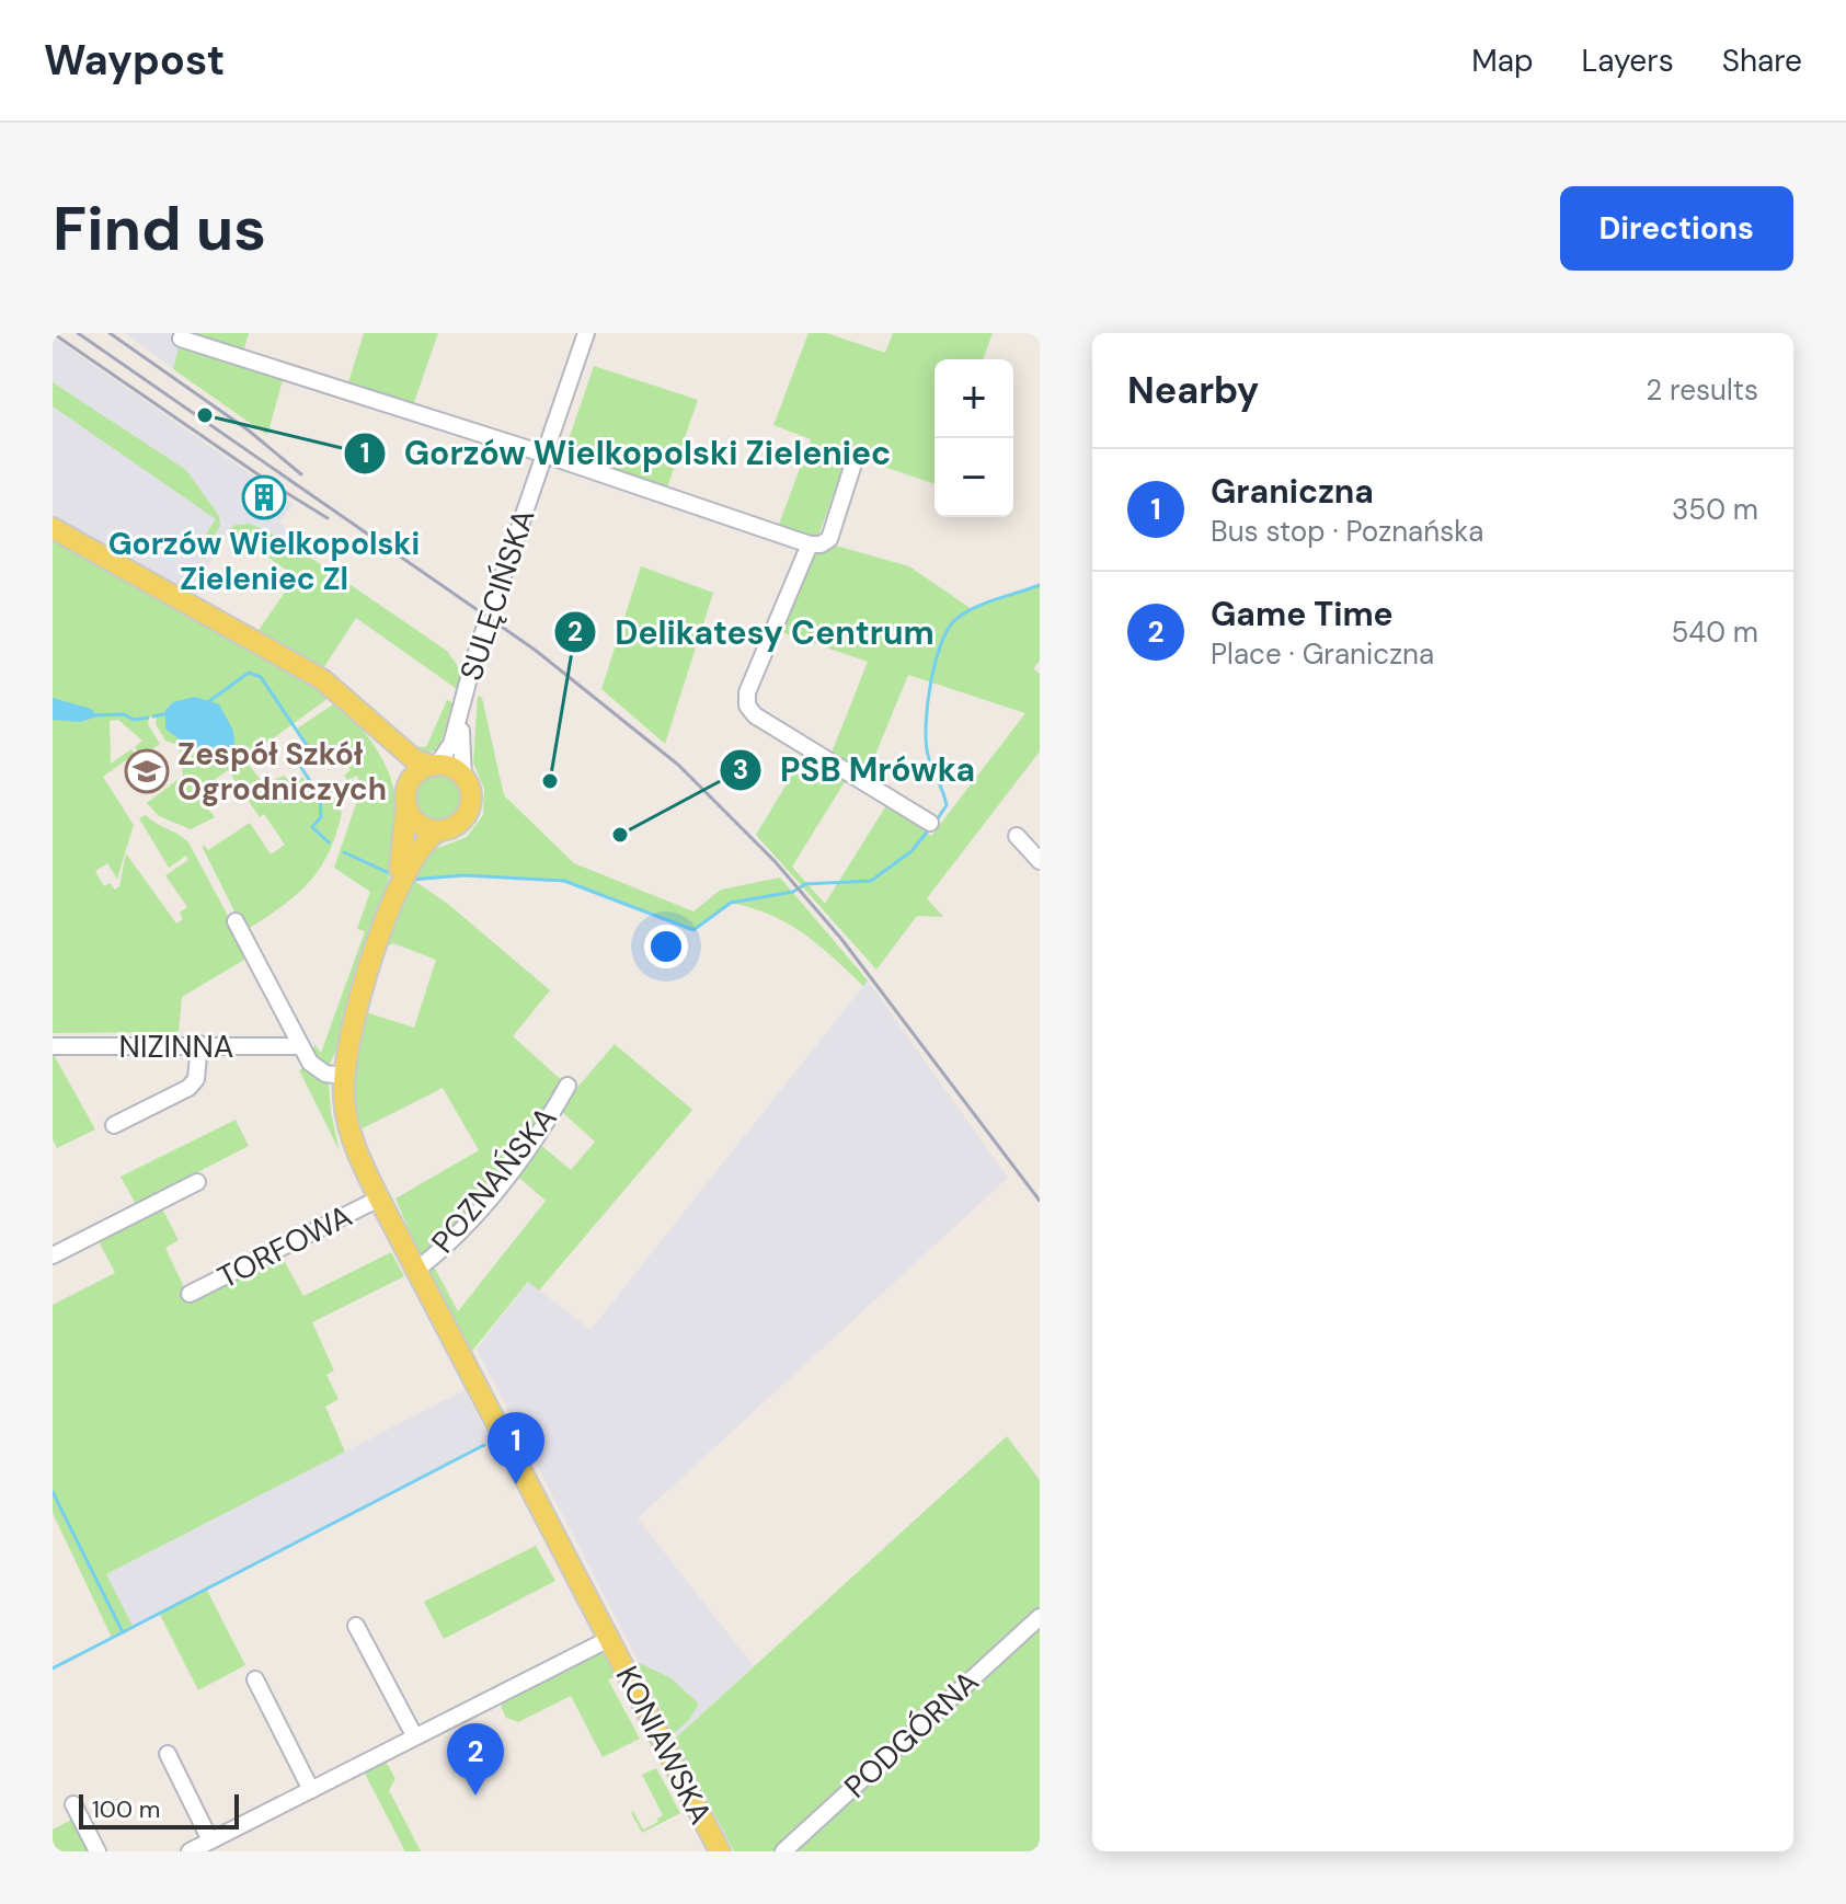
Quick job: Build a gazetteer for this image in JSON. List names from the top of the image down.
{
  "streets": {
    "main road": ["POZNAŃSKA", "KONIAWSKA"],
    "street": [
      "SULĘCIŃSKA",
      "NIZINNA",
      "TORFOWA",
      "PODGÓRNA"
    ]
  },
  "crossings": [
    ["SULĘCIŃSKA", "POZNAŃSKA"],
    ["POZNAŃSKA", "TORFOWA"],
    ["POZNAŃSKA", "KONIAWSKA"]
  ],
  "places": {
    "other": ["Gorzów Wielkopolski Zieleniec", "Delikatesy Centrum", "PSB Mrówka"],
    "building": ["Gorzów Wielkopolski Zieleniec Zl"],
    "school or university": ["Zespół Szkół Ogrodniczych"]
  },
  "scale_bar": "100 m",
  "page": {
    "header": "Waypost",
    "nav": ["Map", "Layers", "Share"],
    "buttons": "Directions",
    "title": "Find us",
    "heading": ["Nearby", "2 results"],
    "map_buttons": ["+", "−"],
    "list": [
      {
        "mark": "1",
        "name": "Graniczna",
        "note": "Bus stop · Poznańska",
        "value": "350 m"
      },
      {
        "mark": "2",
        "name": "Game Time",
        "note": "Place · Graniczna",
        "value": "540 m"
      }
    ],
    "pins": ["1", "2"],
    "scale": "100 m"
  }
}
